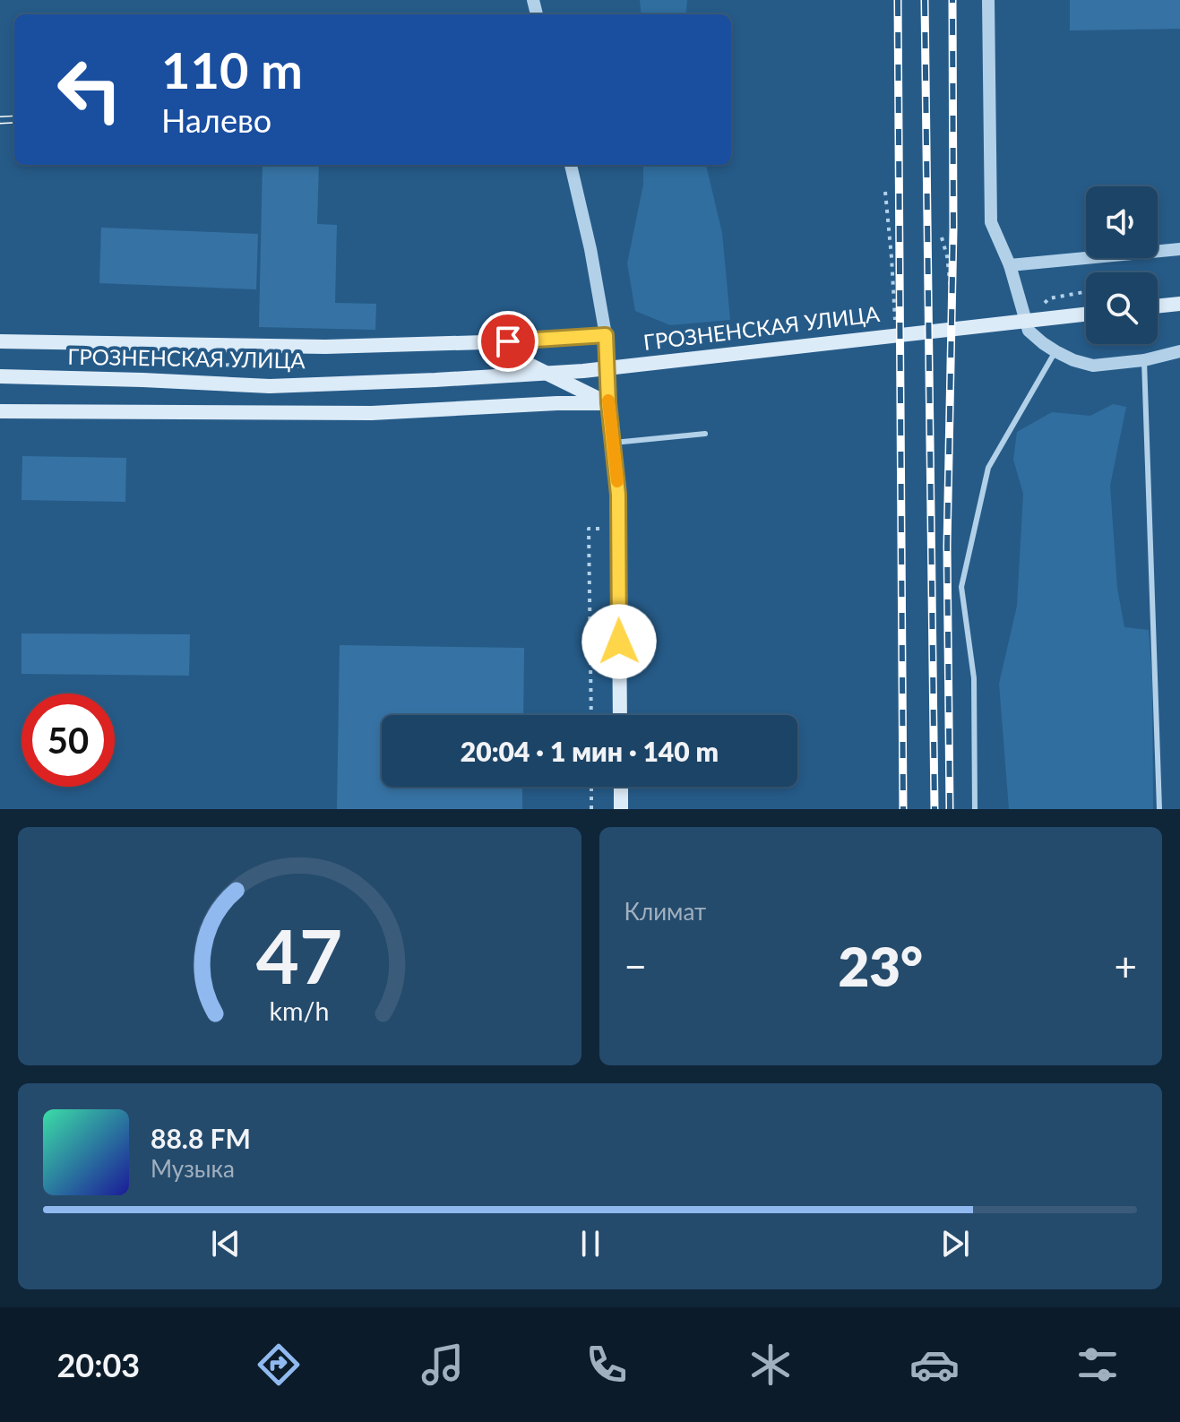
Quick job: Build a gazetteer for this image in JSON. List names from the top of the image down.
{
  "streets": {
    "main road": ["ГРОЗНЕНСКАЯ УЛИЦА"]
  },
  "page": {
    "turn": ["110 m", "Налево"],
    "limit": "50",
    "trip": "20:04 · 1 мин · 140 m",
    "tile": "Климат",
    "heat": ["−", "23°", "+"],
    "song": ["88.8 FM", "Музыка"],
    "tabs": "20:03",
    "gauge": ["47", "km/h"]
  }
}
